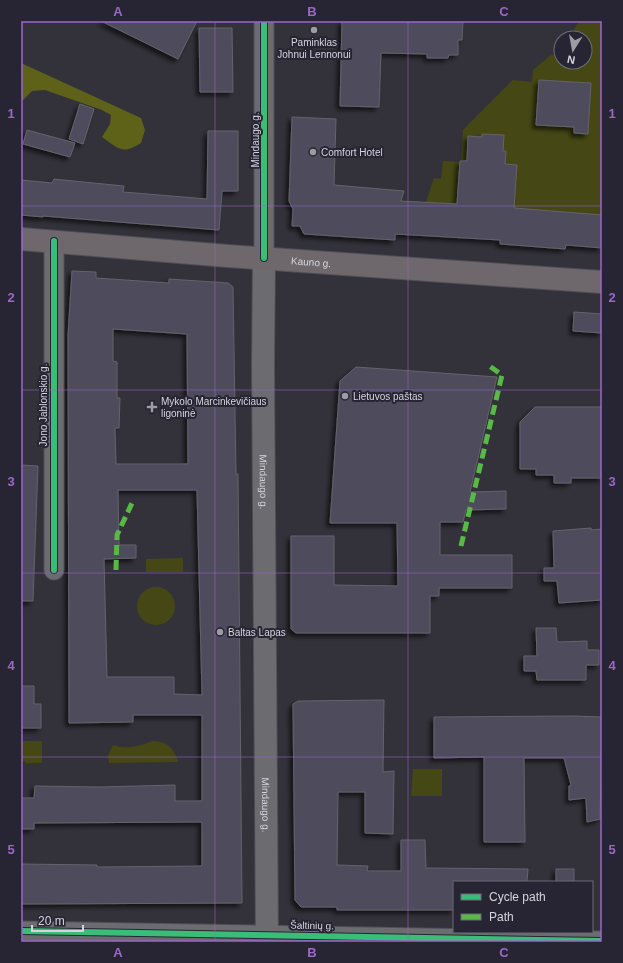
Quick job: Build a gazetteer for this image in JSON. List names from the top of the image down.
{
  "streets": {
    "main road": ["Mindaugo g.", "Kauno g."],
    "street": ["Jono Jablonskio g.", "Šaltinių g."]
  },
  "crossings": [
    ["Mindaugo g.", "Kauno g."],
    ["Mindaugo g.", "Šaltinių g."],
    ["Kauno g.", "Jono Jablonskio g."]
  ],
  "places": {
    "other": [
      "Paminklas Johnui Lennonui",
      "Comfort Hotel",
      "Lietuvos paštas",
      "Baltas Lapas"
    ],
    "health": ["Mykolo Marcinkevičiaus ligoninė"]
  },
  "legend": ["Cycle path", "Path"],
  "scale_bar": "20 m",
  "north": "bottom",
  "grid": {
    "columns": ["A", "B", "C"],
    "rows": [
      "1",
      "2",
      "3",
      "4",
      "5"
    ]
  }
}
